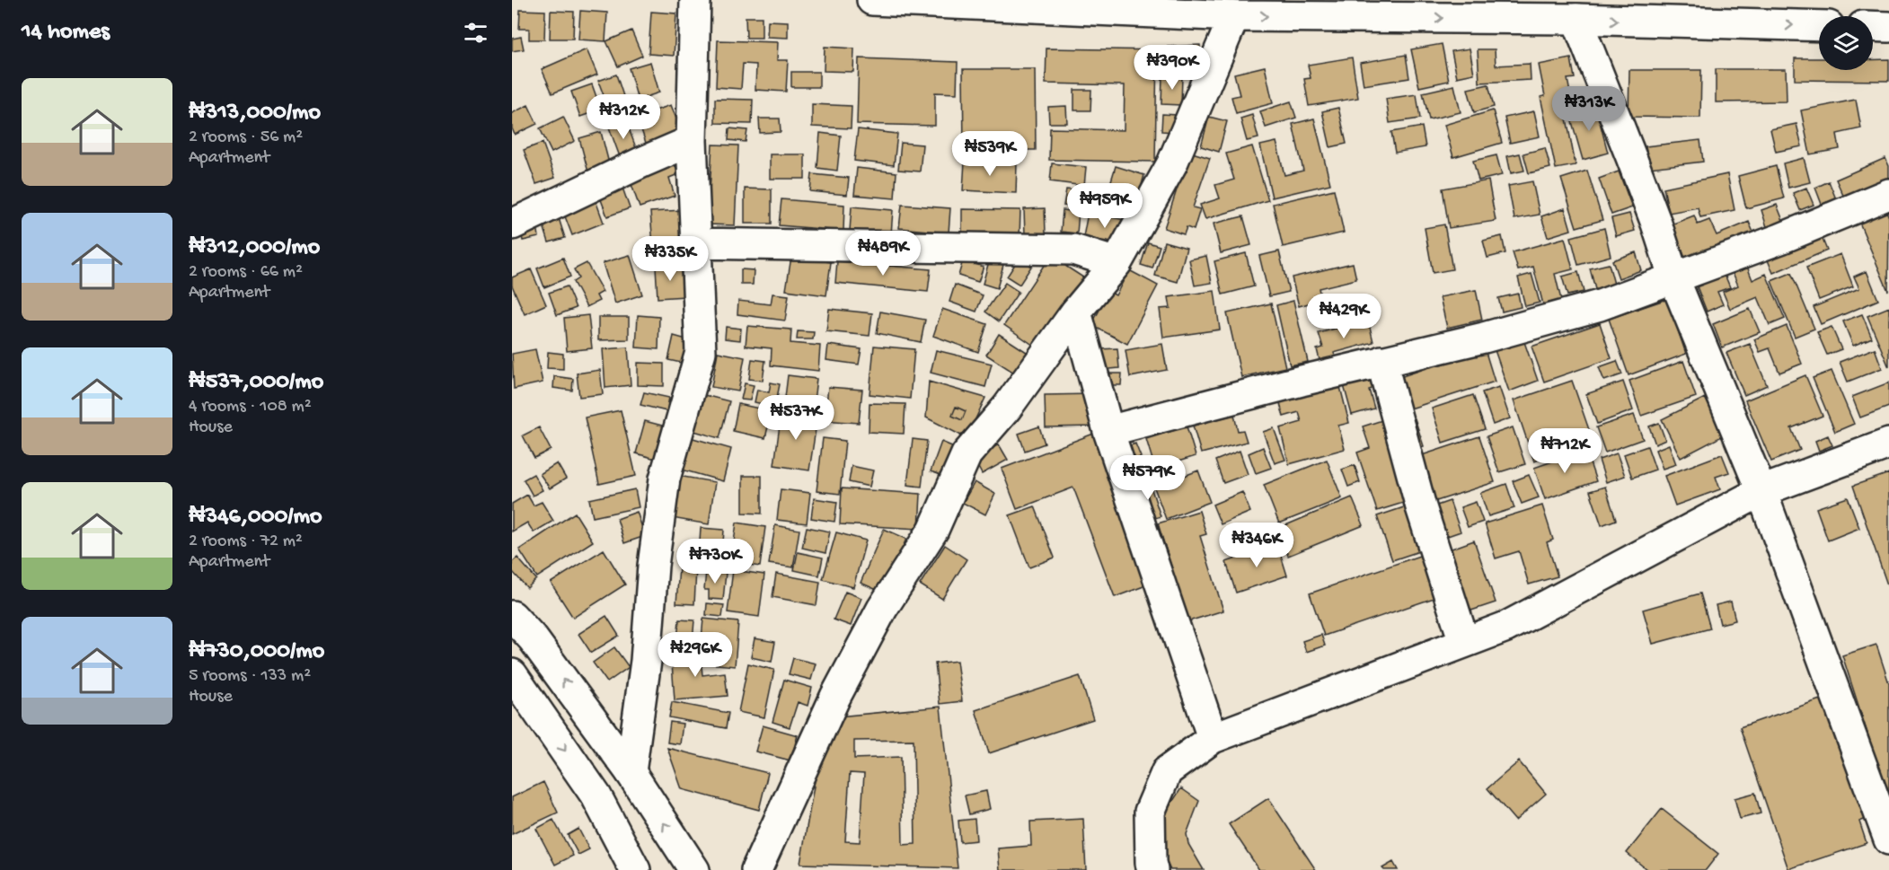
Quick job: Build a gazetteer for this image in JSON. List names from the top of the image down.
{
  "page": {
    "heading": "14 homes",
    "price": [
      "₦390K",
      "₦313K",
      "₦312K",
      "₦539K",
      "₦959K",
      "₦489K",
      "₦335K",
      "₦429K",
      "₦537K",
      "₦712K",
      "₦579K",
      "₦346K",
      "₦730K",
      "₦296K"
    ],
    "list": [
      {
        "name": "₦313,000/mo",
        "note": "2 rooms · 56 m² · Apartment"
      },
      {
        "name": "₦312,000/mo",
        "note": "2 rooms · 66 m² · Apartment"
      },
      {
        "name": "₦537,000/mo",
        "note": "4 rooms · 108 m² · House"
      },
      {
        "name": "₦346,000/mo",
        "note": "2 rooms · 72 m² · Apartment"
      },
      {
        "name": "₦730,000/mo",
        "note": "5 rooms · 133 m² · House"
      }
    ]
  }
}
